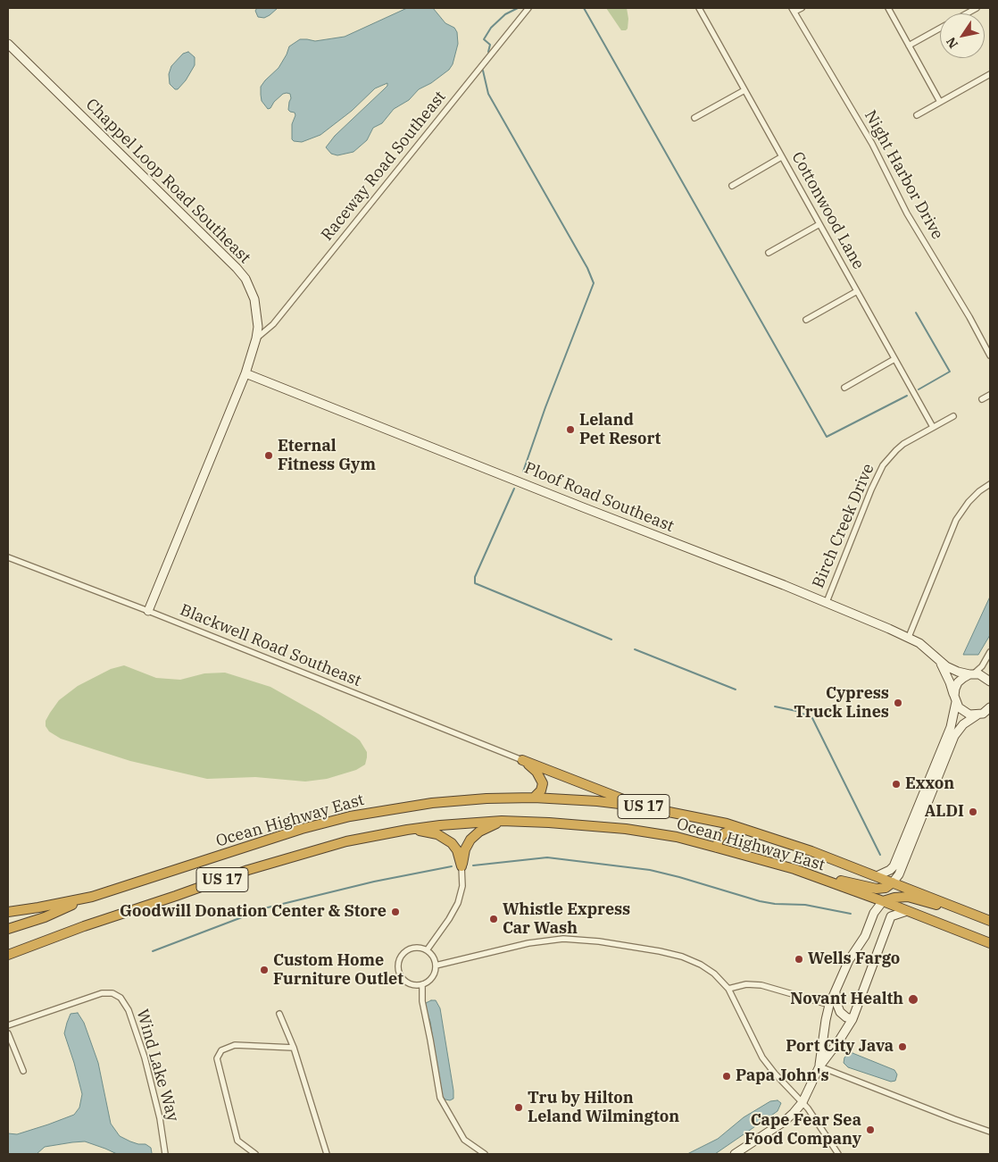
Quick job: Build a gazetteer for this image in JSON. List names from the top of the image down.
{
  "streets": {
    "highway": ["US 17", "Ocean Highway East"],
    "street": [
      "Raceway Road Southeast",
      "Night Harbor Drive",
      "Chappel Loop Road Southeast",
      "Cottonwood Lane",
      "Ploof Road Southeast",
      "Birch Creek Drive",
      "Blackwell Road Southeast",
      "Wind Lake Way"
    ]
  },
  "crossings": [
    ["Raceway Road Southeast", "Chappel Loop Road Southeast"],
    ["Chappel Loop Road Southeast", "Ploof Road Southeast"],
    ["Chappel Loop Road Southeast", "Blackwell Road Southeast"],
    ["Cottonwood Lane", "Birch Creek Drive"],
    ["Ploof Road Southeast", "Birch Creek Drive"],
    ["US 17", "Ocean Highway East"]
  ],
  "places": [
    "Leland Pet Resort",
    "Eternal Fitness Gym",
    "Cypress Truck Lines",
    "Exxon",
    "ALDI",
    "Goodwill Donation Center & Store",
    "Whistle Express Car Wash",
    "Wells Fargo",
    "Custom Home Furniture Outlet",
    "Novant Health",
    "Port City Java",
    "Papa John's",
    "Tru by Hilton Leland Wilmington",
    "Cape Fear Sea Food Company"
  ],
  "north": "bottom left"
}
